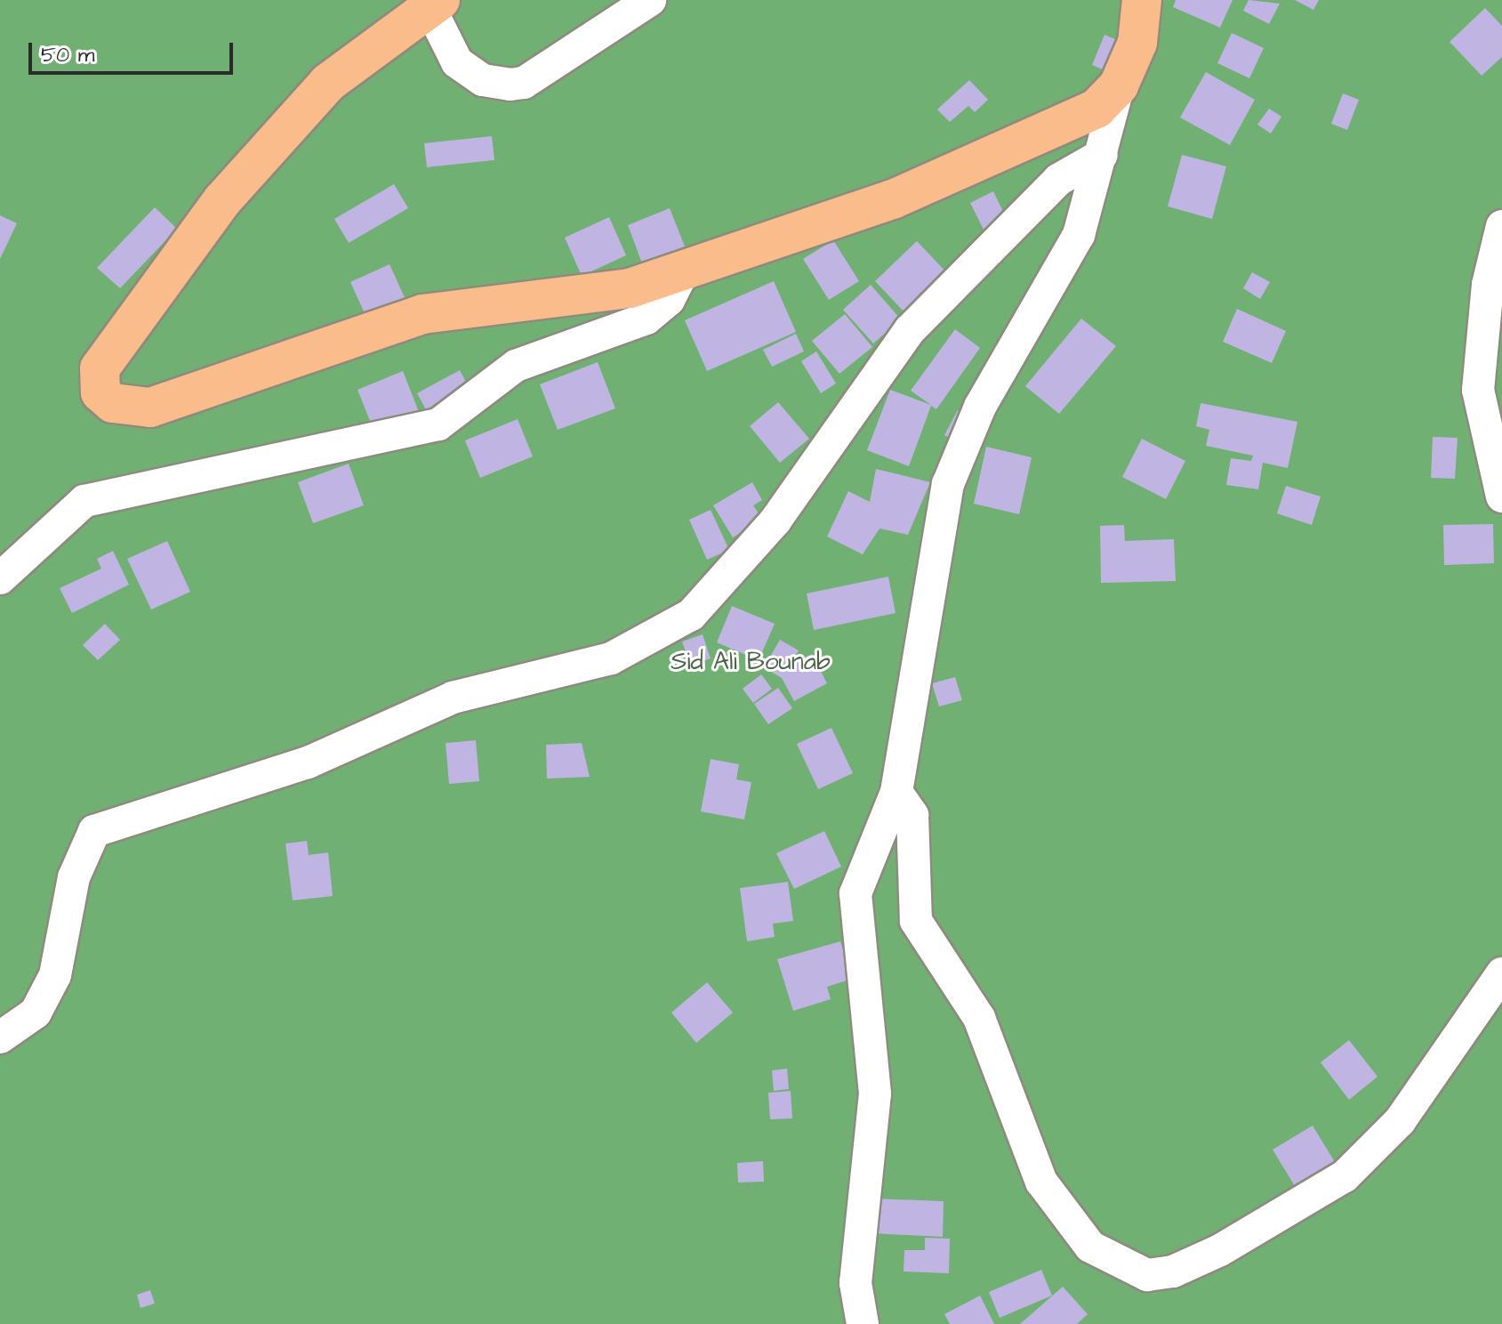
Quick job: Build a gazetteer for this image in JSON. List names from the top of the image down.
{
  "parks": ["Sid Ali Bounab"],
  "scale_bar": "50 m"
}
